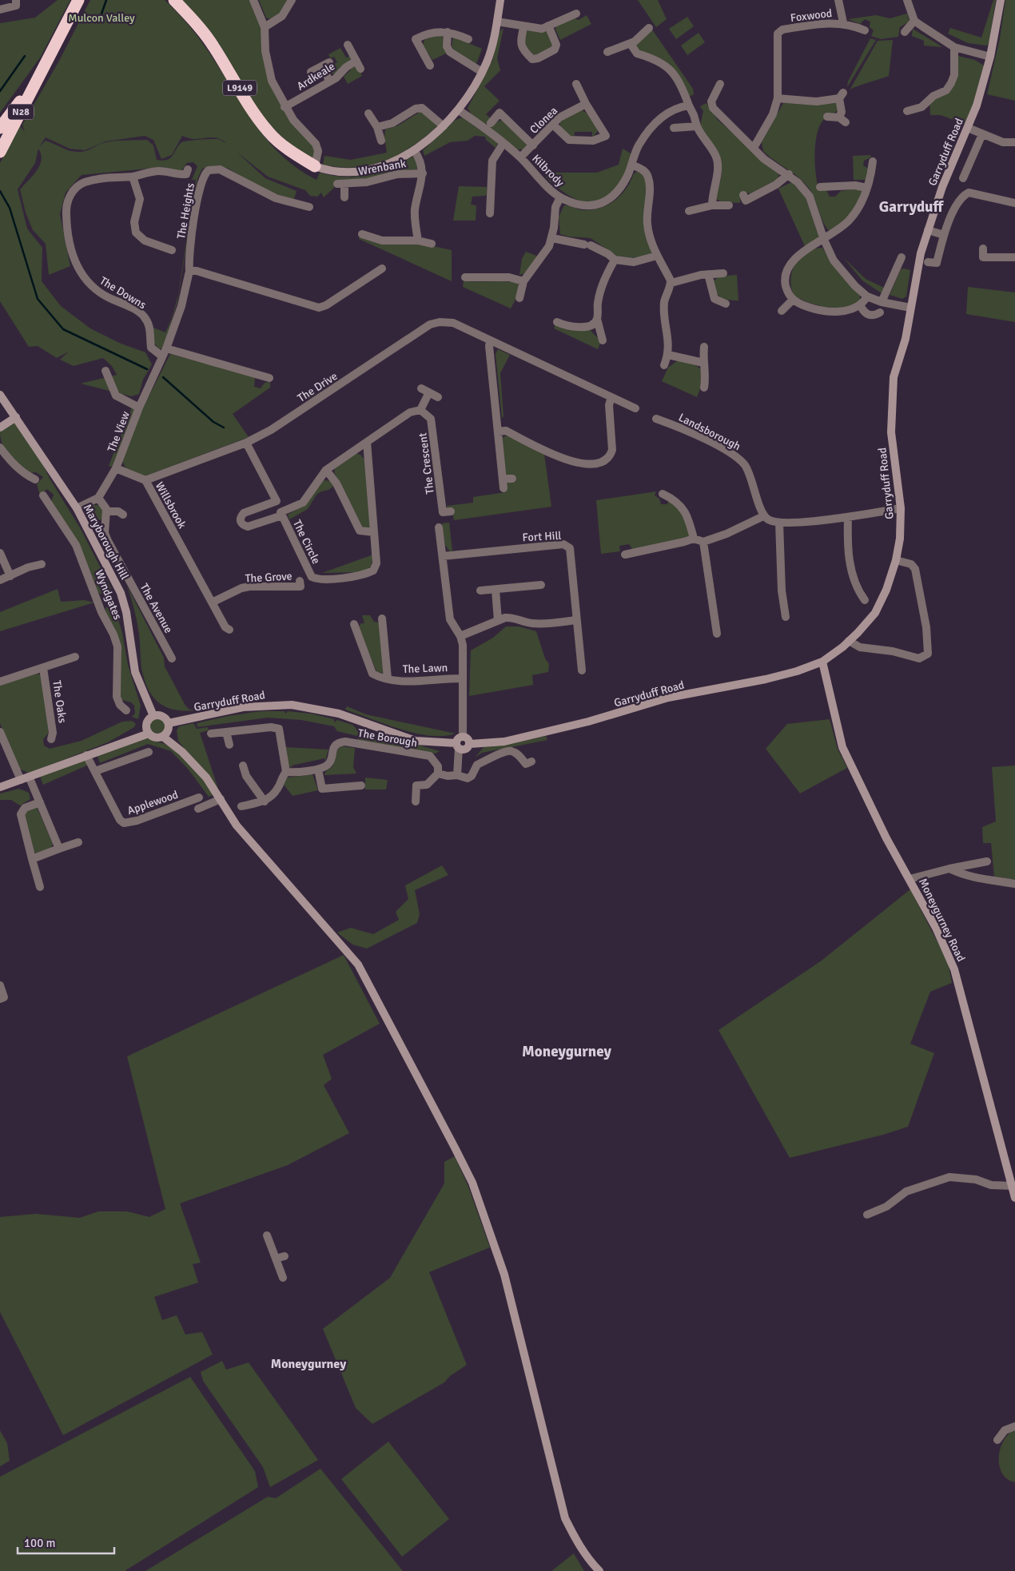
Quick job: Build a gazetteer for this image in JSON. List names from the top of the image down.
{
  "streets": {
    "highway": ["L9149", "N28"],
    "street": [
      "Foxwood",
      "Ardkeale",
      "Clonea",
      "Garryduff Road",
      "Wrenbank",
      "Kilbrody",
      "The Heights",
      "The Downs",
      "The Drive",
      "The View",
      "Landsborough",
      "The Crescent",
      "Willsbrook",
      "Fort Hill",
      "Maryborough Hill",
      "The Circle",
      "The Grove",
      "Wyndgates",
      "The Avenue",
      "The Lawn",
      "The Oaks",
      "The Borough",
      "Applewood",
      "Moneygurney Road"
    ]
  },
  "crossings": [
    ["L9149", "Wrenbank"],
    ["L9149", "Kilbrody"],
    ["Clonea", "Kilbrody"],
    ["Garryduff Road", "Maryborough Hill"],
    ["Garryduff Road", "Moneygurney Road"],
    ["The Heights", "The Downs"],
    ["The Heights", "The View"],
    ["The Drive", "Willsbrook"],
    ["The Drive", "The Circle"],
    ["Willsbrook", "The Grove"]
  ],
  "districts": ["Garryduff", "Moneygurney", "Moneygurney"],
  "parks": ["Mulcon Valley"],
  "scale_bar": "100 m"
}
